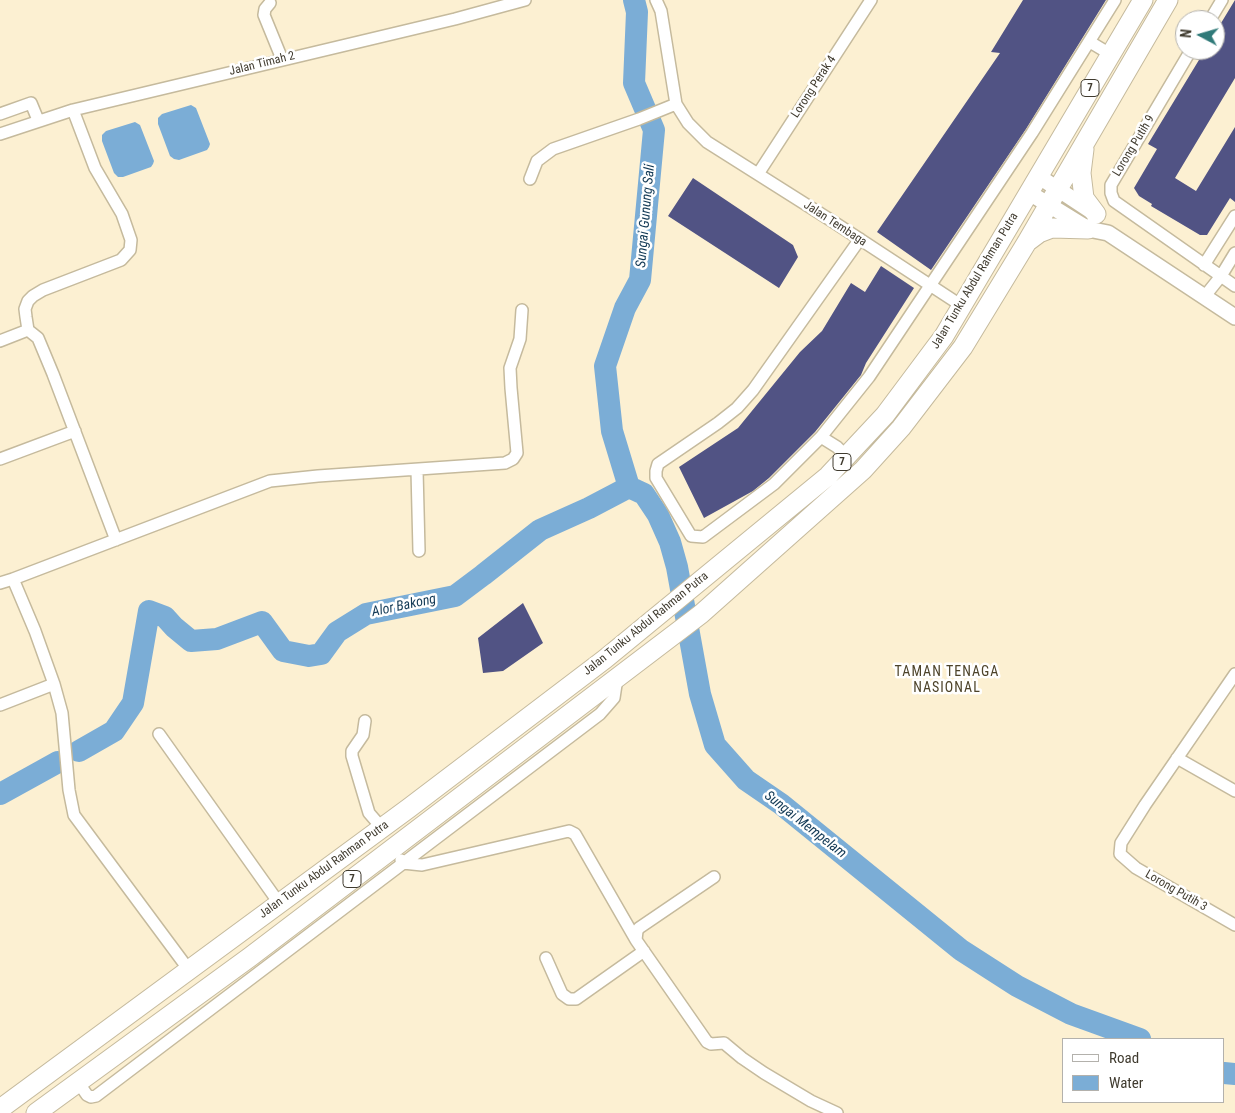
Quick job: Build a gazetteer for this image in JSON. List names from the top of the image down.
{
  "streets": {
    "main road": ["7", "Jalan Tunku Abdul Rahman Putra"],
    "street": [
      "Jalan Timah 2",
      "Lorong Perak 4",
      "Lorong Putih 9",
      "Jalan Tembaga",
      "Lorong Putih 3"
    ]
  },
  "crossings": [
    ["Lorong Perak 4", "Jalan Tembaga"],
    ["Jalan Tembaga", "Jalan Tunku Abdul Rahman Putra"]
  ],
  "districts": ["TAMAN TENAGA NASIONAL"],
  "water": ["Sungai Gunung Sali", "Alor Bakong", "Sungai Mempelam"],
  "legend": ["Road", "Water"],
  "north": "left"
}
